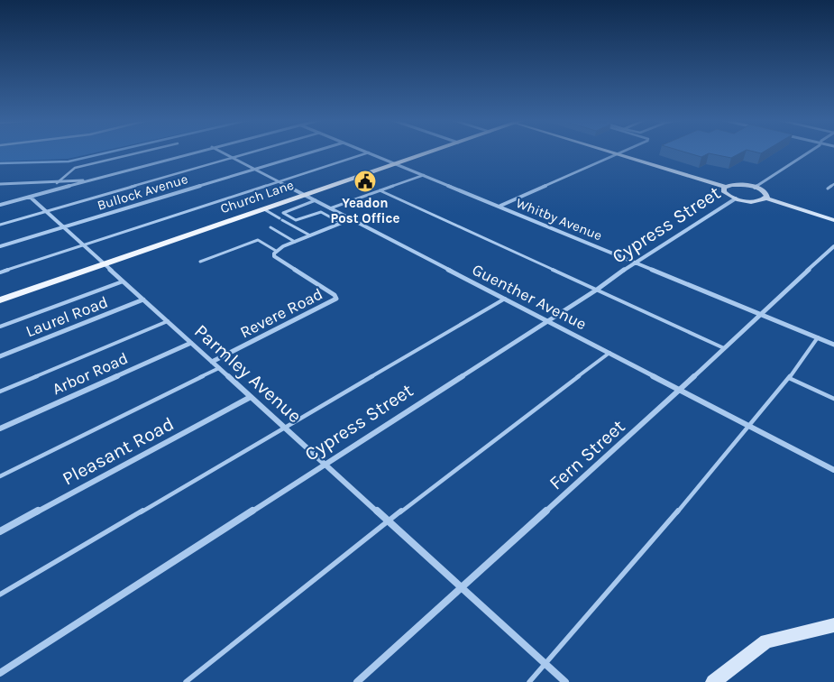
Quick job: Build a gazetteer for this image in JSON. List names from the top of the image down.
{
  "streets": {
    "main road": ["Church Lane"],
    "street": [
      "Bullock Avenue",
      "Whitby Avenue",
      "Cypress Street",
      "Guenther Avenue",
      "Revere Road",
      "Laurel Road",
      "Arbor Road",
      "Parmley Avenue",
      "Pleasant Road",
      "Fern Street"
    ]
  },
  "crossings": [
    ["Bullock Avenue", "Guenther Avenue"],
    ["Bullock Avenue", "Parmley Avenue"],
    ["Church Lane", "Whitby Avenue"],
    ["Church Lane", "Guenther Avenue"],
    ["Church Lane", "Parmley Avenue"],
    ["Whitby Avenue", "Cypress Street"],
    ["Whitby Avenue", "Fern Street"],
    ["Cypress Street", "Guenther Avenue"],
    ["Cypress Street", "Parmley Avenue"],
    ["Guenther Avenue", "Fern Street"],
    ["Revere Road", "Parmley Avenue"],
    ["Laurel Road", "Parmley Avenue"],
    ["Arbor Road", "Parmley Avenue"],
    ["Parmley Avenue", "Pleasant Road"],
    ["Parmley Avenue", "Fern Street"]
  ],
  "places": {
    "public building": ["Yeadon Post Office"]
  }
}
